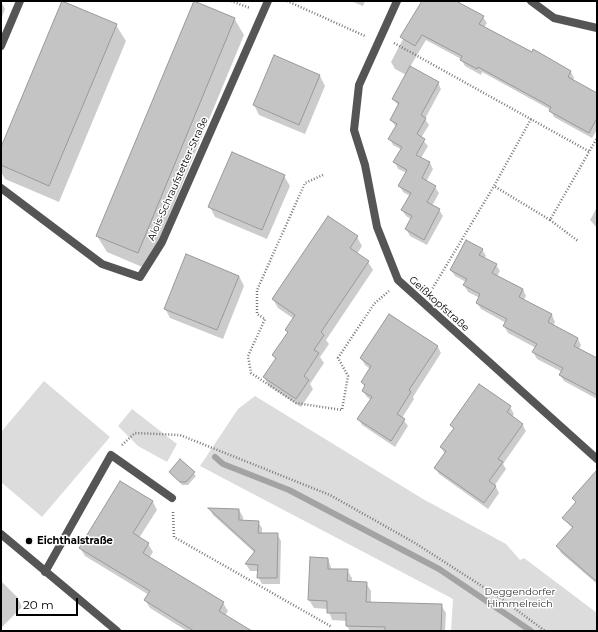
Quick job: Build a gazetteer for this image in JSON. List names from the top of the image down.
{
  "streets": {
    "street": ["Alois-Schraufstetter-Straße", "Geißkopfstraße"]
  },
  "parks": ["Deggendorfer Himmelreich"],
  "places": ["Eichthalstraße"],
  "scale_bar": "20 m"
}
